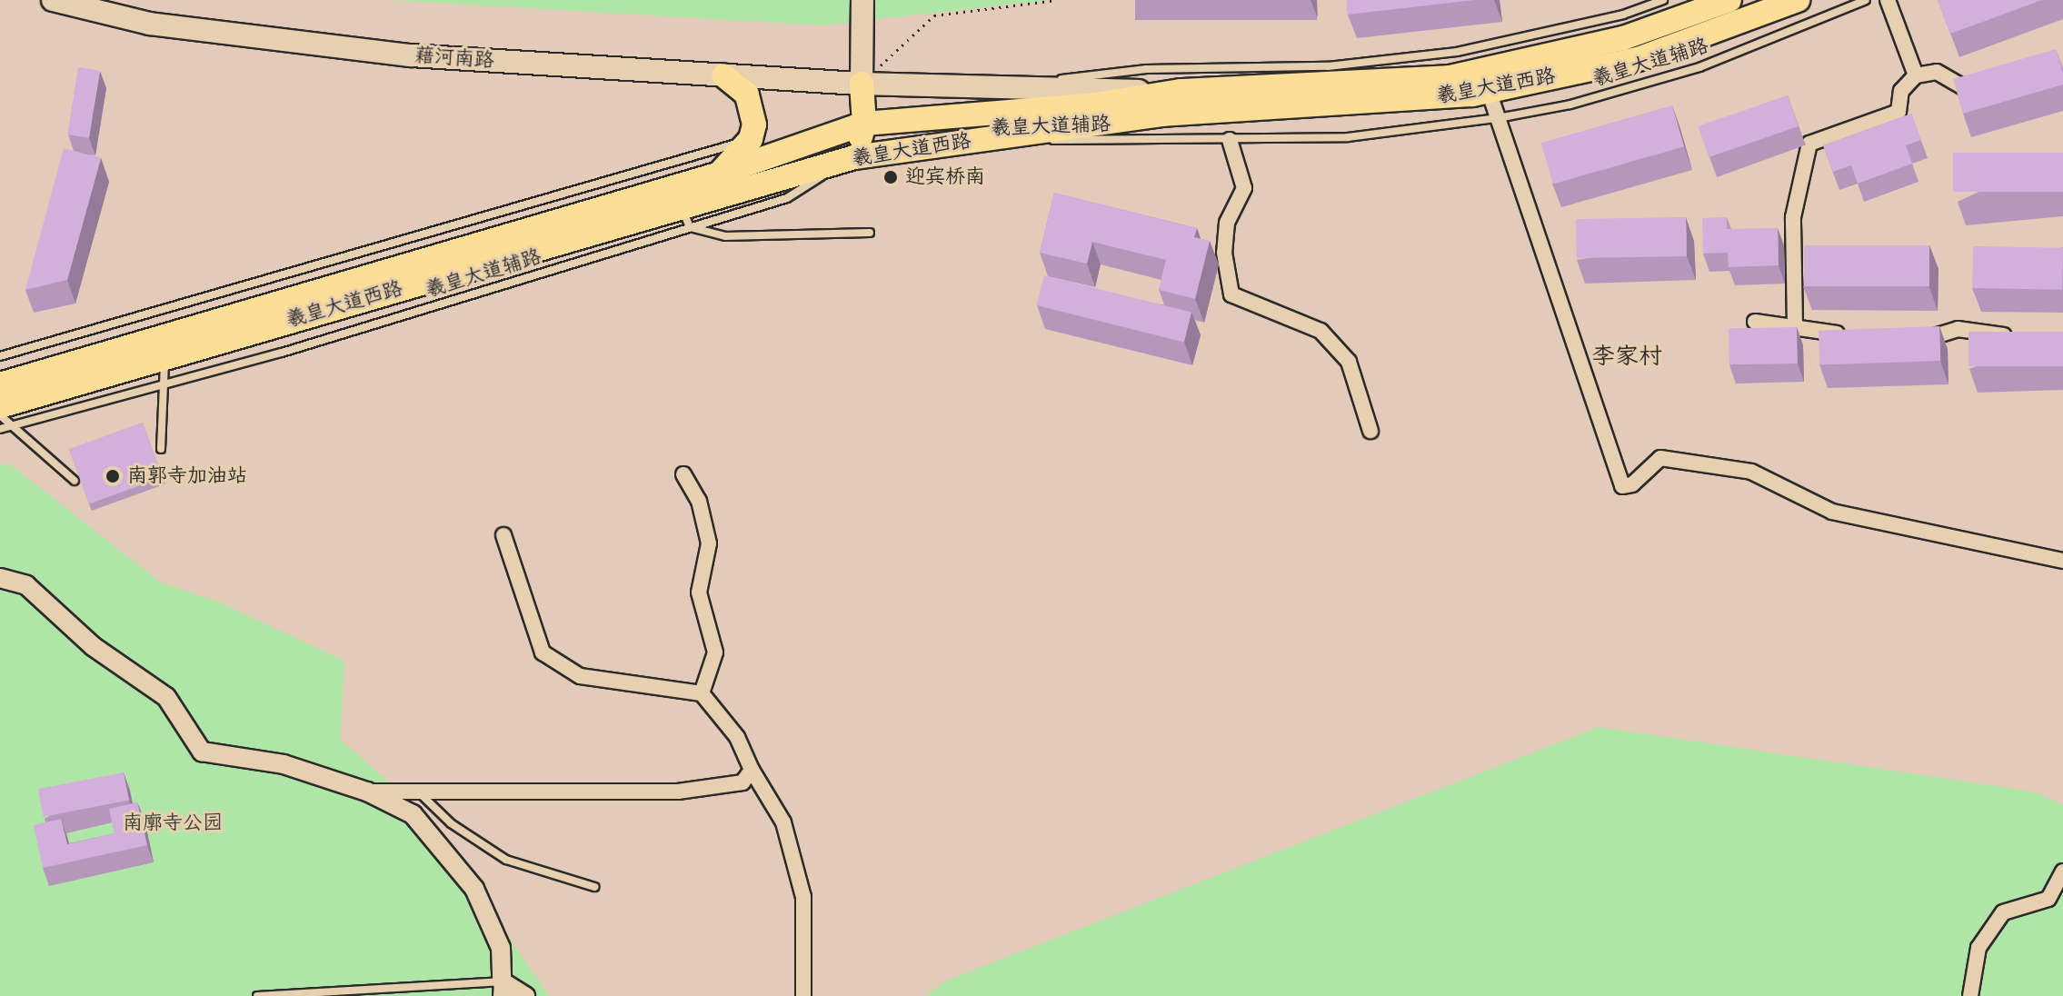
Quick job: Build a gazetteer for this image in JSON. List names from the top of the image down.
{
  "streets": {
    "main road": ["藉河南路", "羲皇大道西路"],
    "lane": ["羲皇大道辅路"]
  },
  "crossings": [
    ["藉河南路", "羲皇大道辅路"],
    ["藉河南路", "羲皇大道西路"],
    ["羲皇大道辅路", "羲皇大道西路"]
  ],
  "districts": ["李家村"],
  "parks": ["南廓寺公园"],
  "places": ["迎宾桥南", "南郭寺加油站"]
}
